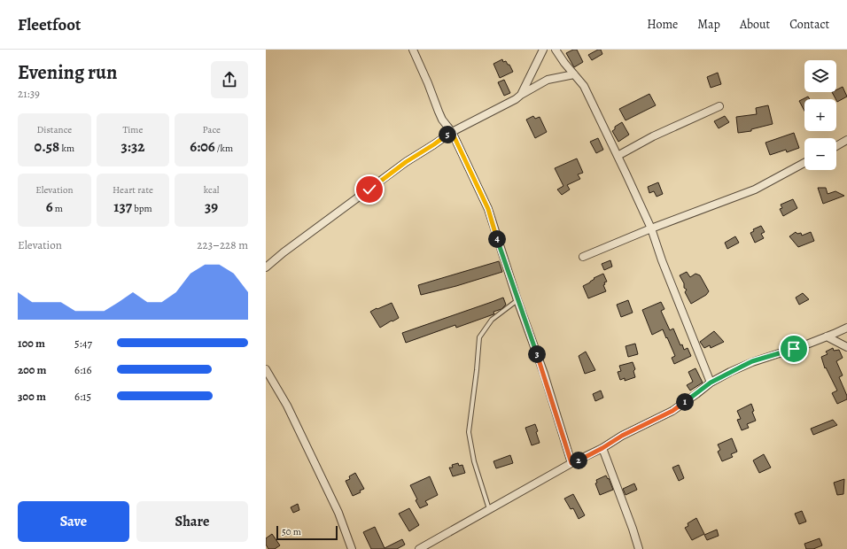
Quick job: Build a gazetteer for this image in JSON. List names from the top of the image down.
{
  "scale_bar": "50 m",
  "page": {
    "header": "Fleetfoot",
    "nav": [
      "Home",
      "Map",
      "About",
      "Contact"
    ],
    "heading": ["Evening run", "21:39"],
    "map_buttons": ["+", "−"],
    "stats": [
      ["Distance", "0.58 km"],
      ["Time", "3:32"],
      ["Pace", "6:06 /km"],
      ["Elevation", "6 m"],
      ["Heart rate", "137 bpm"],
      ["kcal", "39"]
    ],
    "pins": [
      "5",
      "4",
      "3",
      "1",
      "2"
    ],
    "chart": ["Elevation", "223–228 m"],
    "list": [
      {
        "name": "100 m",
        "note": "5:47"
      },
      {
        "name": "200 m",
        "note": "6:16"
      },
      {
        "name": "300 m",
        "note": "6:15"
      }
    ],
    "buttons": ["Save", "Share"],
    "scale": "50 m"
  }
}
